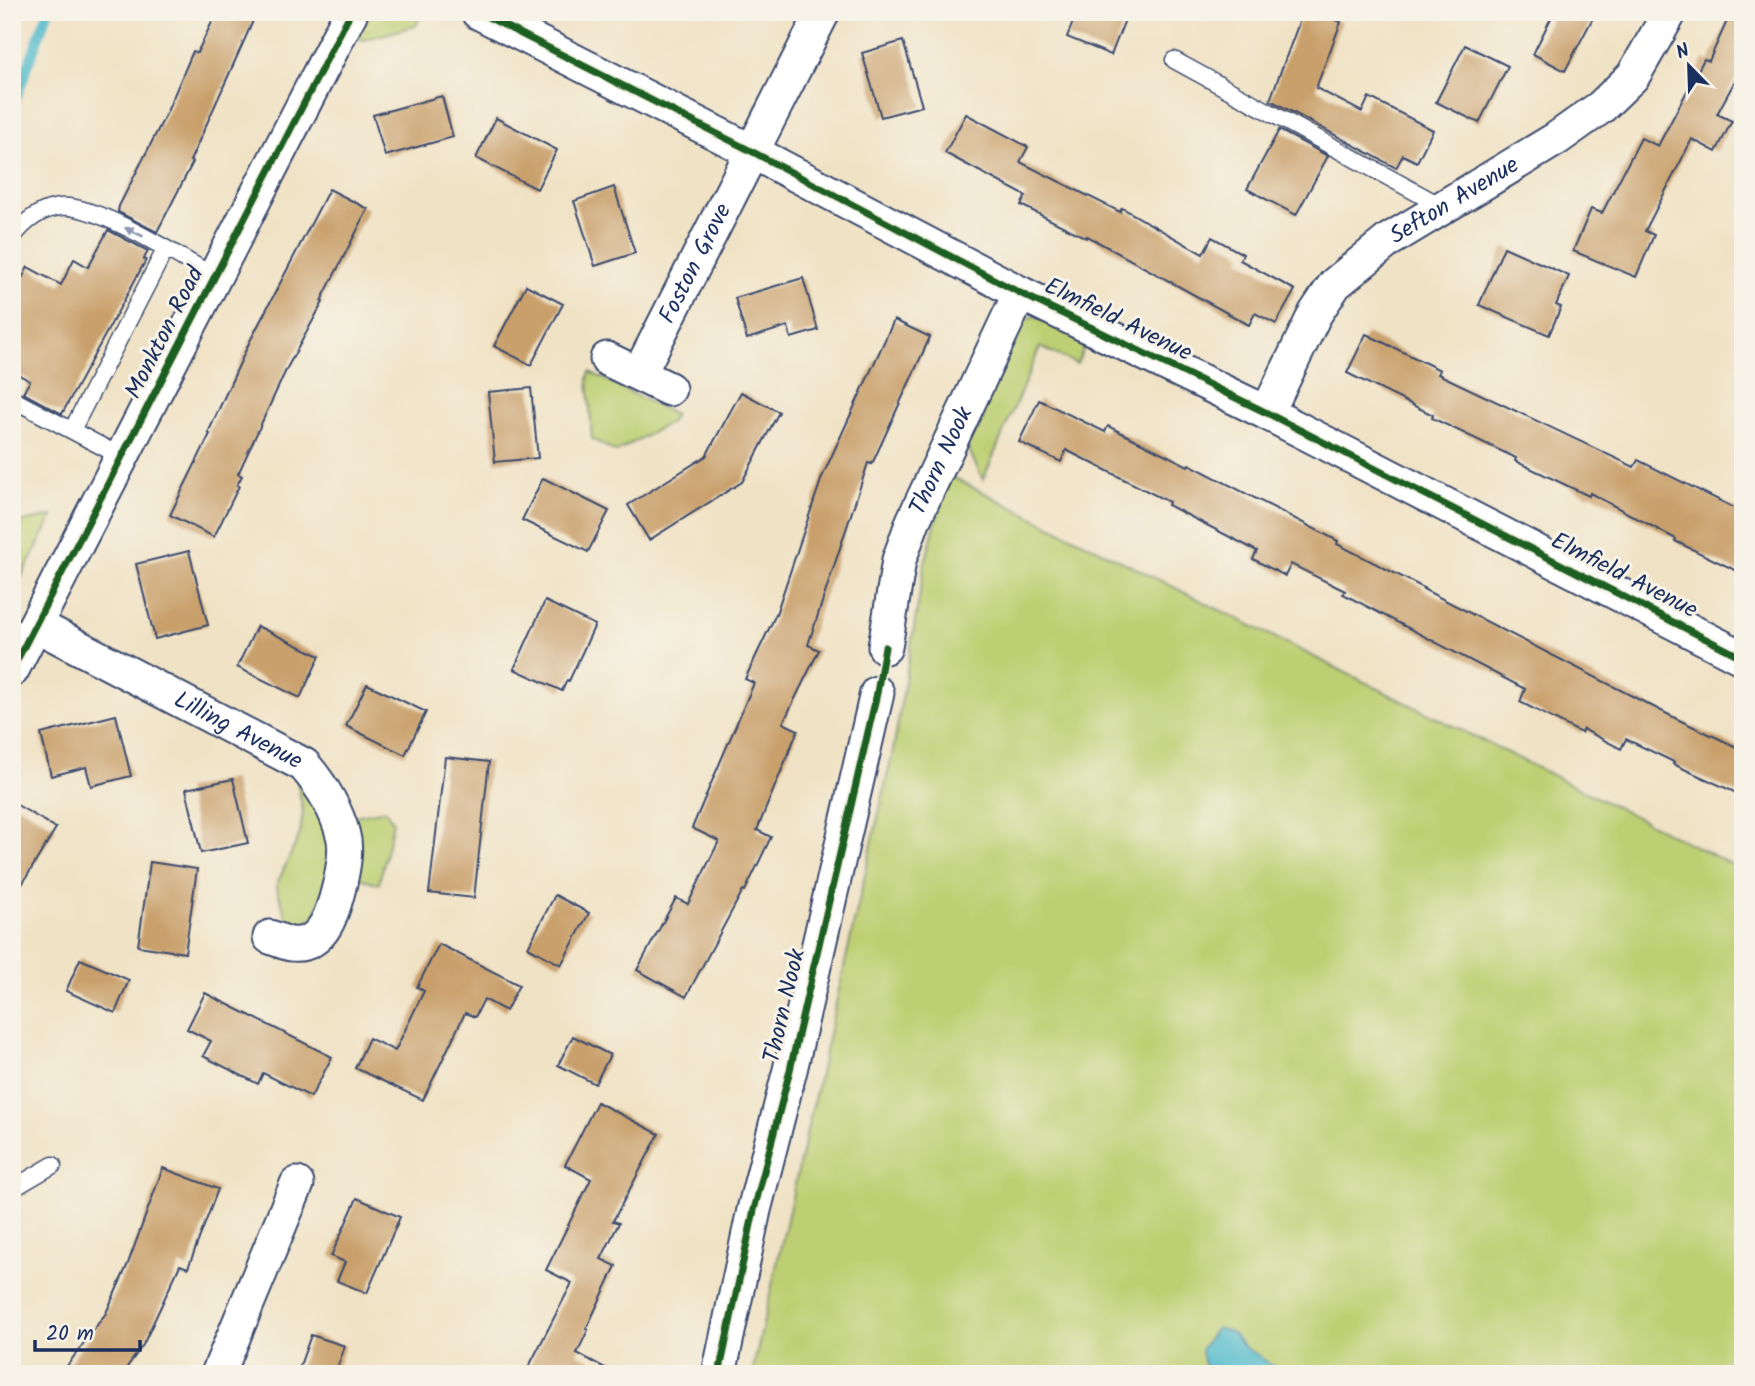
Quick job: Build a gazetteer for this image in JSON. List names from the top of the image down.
{
  "streets": {
    "street": [
      "Sefton Avenue",
      "Foston Grove",
      "Elmfield Avenue",
      "Monkton Road",
      "Thorn Nook",
      "Lilling Avenue"
    ]
  },
  "crossings": [
    ["Sefton Avenue", "Elmfield Avenue"],
    ["Foston Grove", "Elmfield Avenue"],
    ["Elmfield Avenue", "Thorn Nook"],
    ["Monkton Road", "Lilling Avenue"]
  ],
  "scale_bar": "20 m",
  "north": "top left"
}
